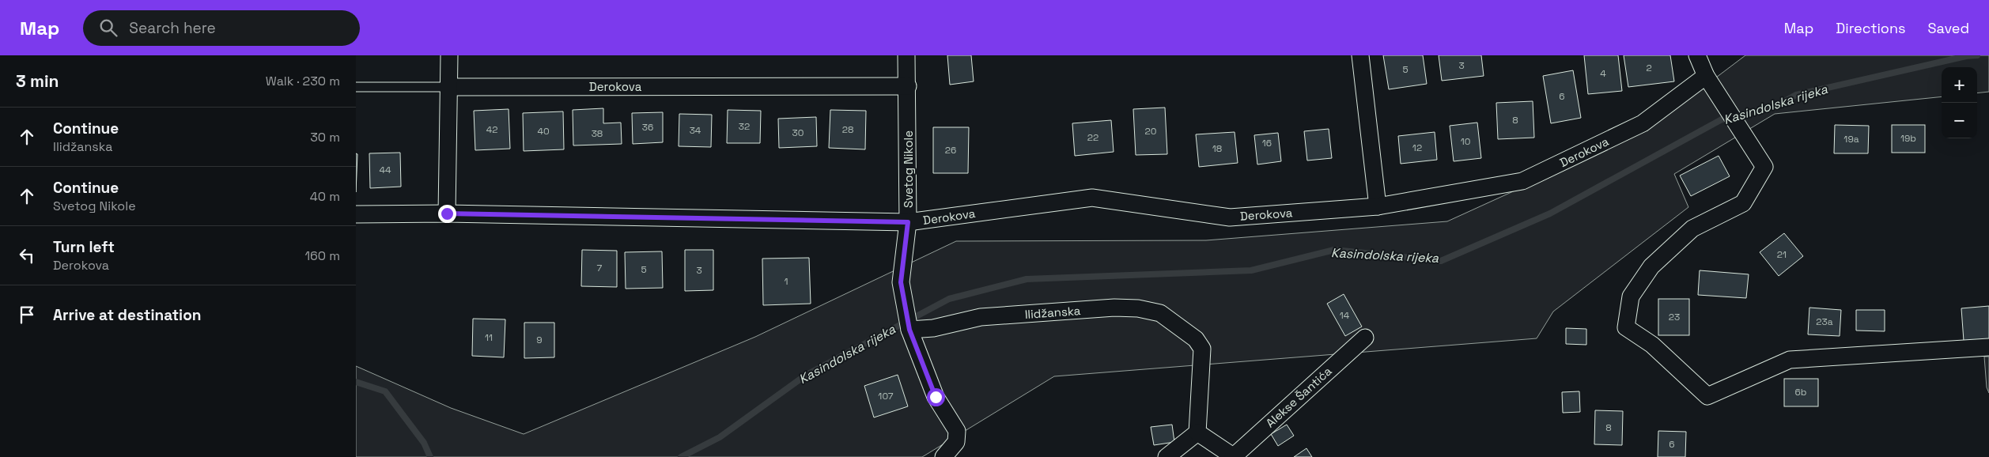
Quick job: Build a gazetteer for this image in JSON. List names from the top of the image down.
{
  "streets": {
    "street": [
      "Derokova",
      "Svetog Nikole",
      "Ilidžanska",
      "Alekse Šantića"
    ]
  },
  "crossings": [
    ["Derokova", "Svetog Nikole"],
    ["Svetog Nikole", "Ilidžanska"]
  ],
  "water": ["Kasindolska rijeka"],
  "house_numbers": [
    "3",
    "2",
    "5",
    "4",
    "6",
    "8",
    "32",
    "36",
    "42",
    "28",
    "34",
    "40",
    "20",
    "30",
    "38",
    "22",
    "19b",
    "19a",
    "10",
    "16",
    "12",
    "18",
    "26",
    "44",
    "21",
    "7",
    "5",
    "3",
    "1",
    "14",
    "23",
    "23a",
    "11",
    "9",
    "6b",
    "107",
    "8",
    "6"
  ],
  "page": {
    "header": "Map",
    "search": "Search here",
    "nav": ["Map", "Directions", "Saved"],
    "heading": ["3 min", "Walk · 230 m"],
    "map_buttons": ["+", "−"],
    "list": [
      ["Continue", "Ilidžanska", "30 m"],
      ["Continue", "Svetog Nikole", "40 m"],
      ["Turn left", "Derokova", "160 m"],
      "Arrive at destination"
    ]
  }
}
